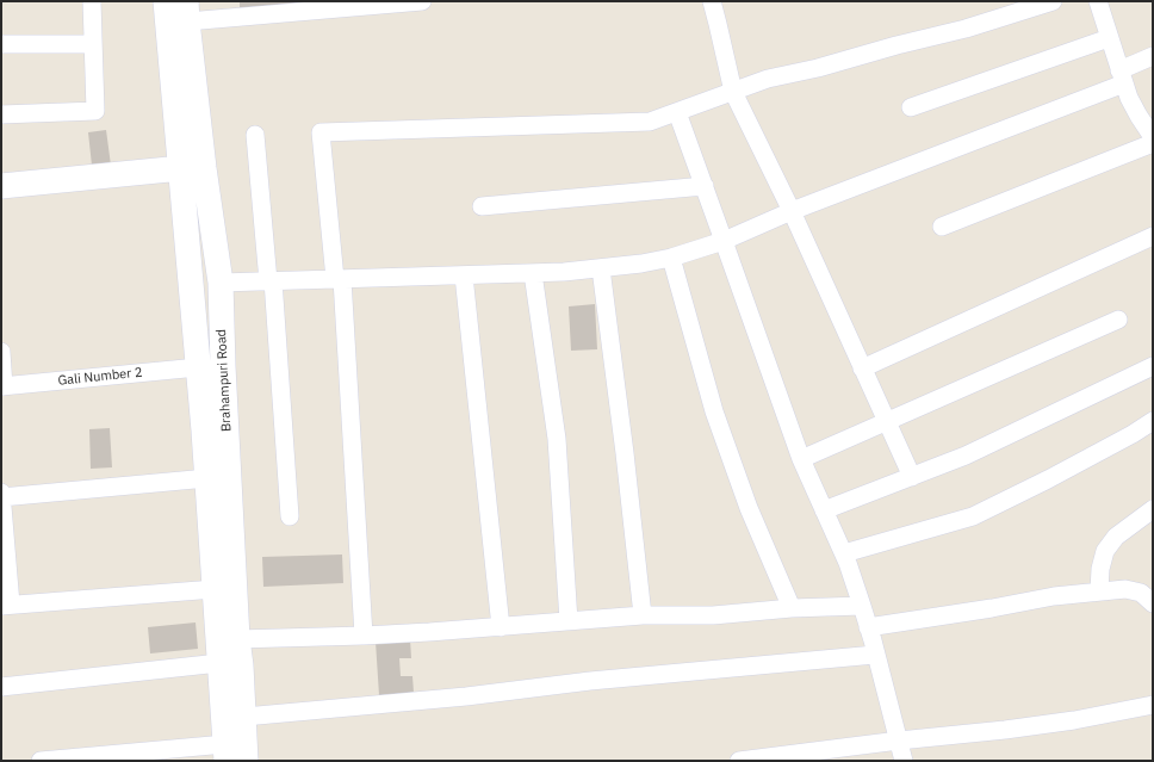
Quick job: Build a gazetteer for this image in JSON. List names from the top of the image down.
{
  "streets": {
    "street": ["Gali Number 2", "Brahampuri Road"]
  },
  "crossings": [
    ["Gali Number 2", "Brahampuri Road"]
  ]
}
